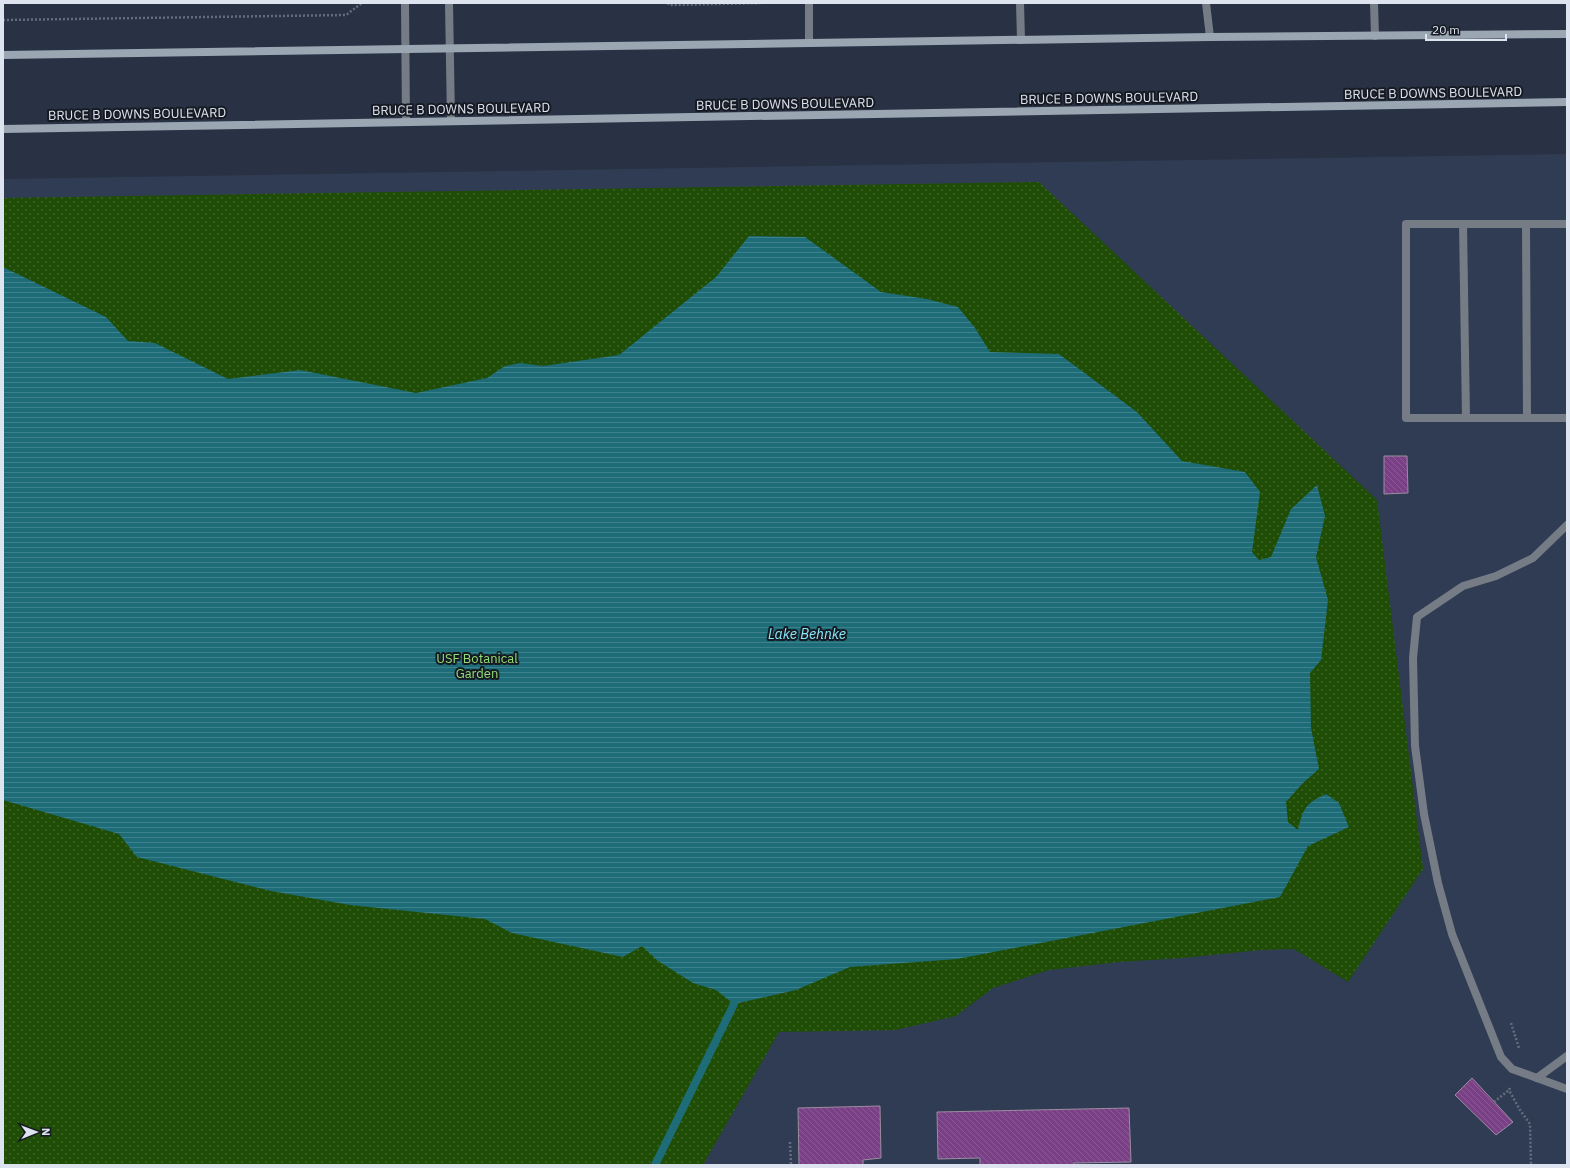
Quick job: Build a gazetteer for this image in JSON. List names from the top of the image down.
{
  "streets": {
    "main road": ["BRUCE B DOWNS BOULEVARD"]
  },
  "water": ["Lake Behnke"],
  "parks": ["USF Botanical Garden"],
  "scale_bar": "20 m",
  "north": "right"
}
